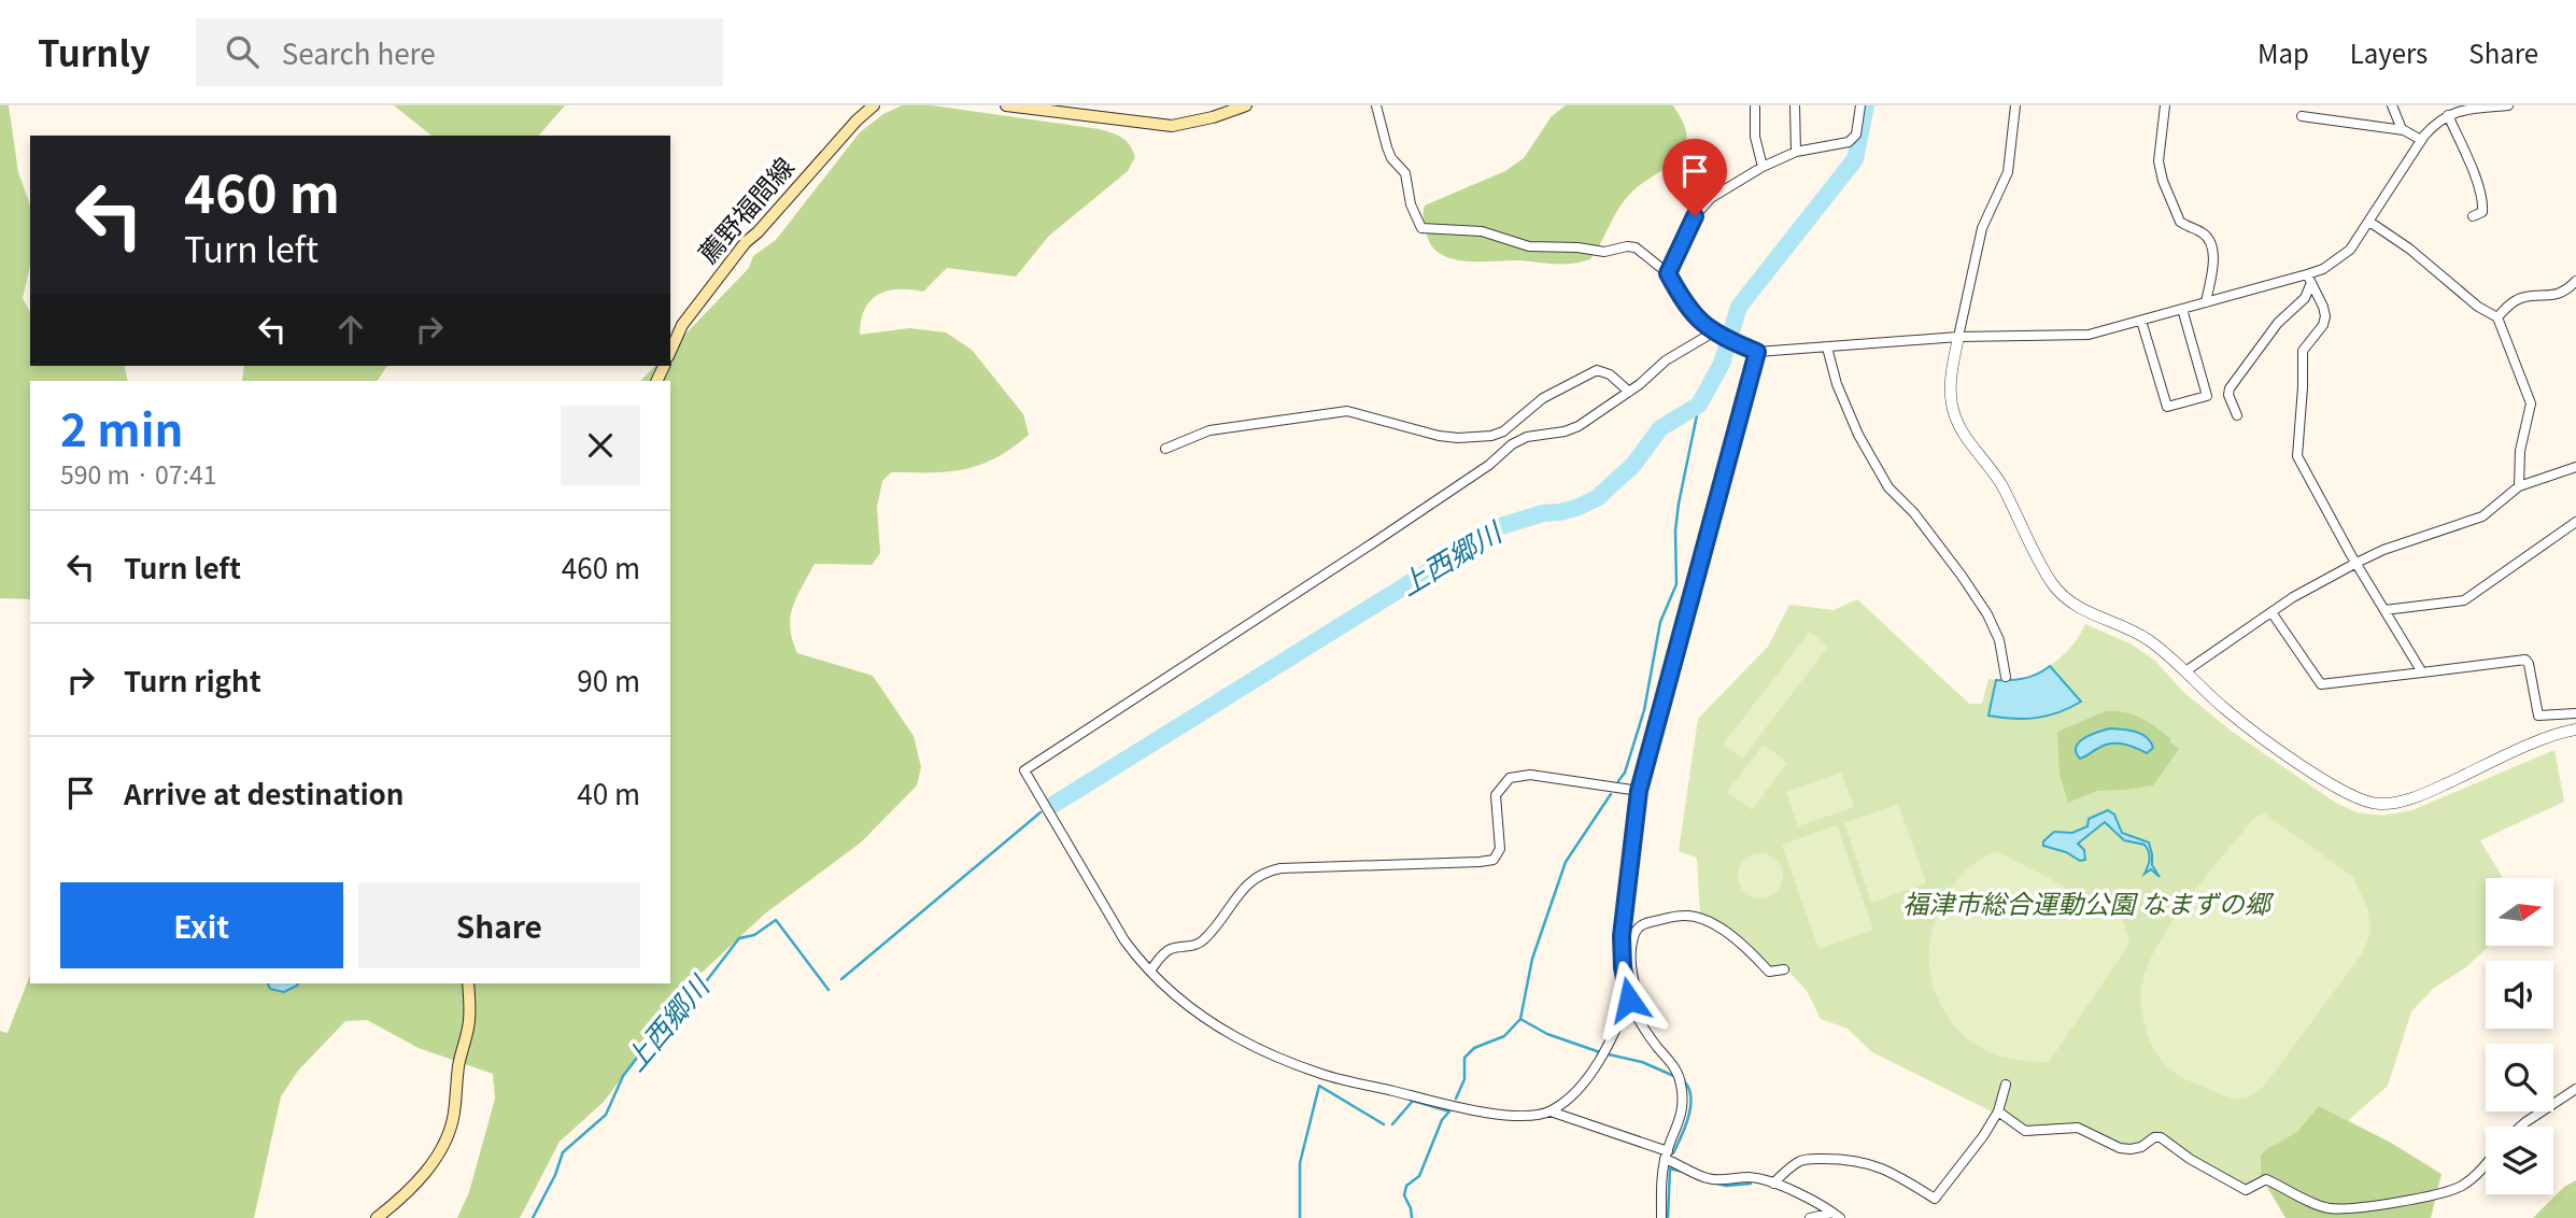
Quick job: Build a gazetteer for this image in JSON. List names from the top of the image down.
{
  "streets": {
    "main road": ["薦野福間線"]
  },
  "water": ["上西郷川"],
  "parks": ["福津市総合運動公園 なまずの郷"],
  "north": "right",
  "page": {
    "header": "Turnly",
    "search": "Search here",
    "nav": ["Map", "Layers", "Share"],
    "turn": ["460 m", "Turn left"],
    "heading": ["2 min", "590 m · 07:41"],
    "list": [
      {
        "name": "Turn left",
        "value": "460 m"
      },
      {
        "name": "Turn right",
        "value": "90 m"
      },
      {
        "name": "Arrive at destination",
        "value": "40 m"
      }
    ],
    "buttons": ["Exit", "Share"]
  }
}
